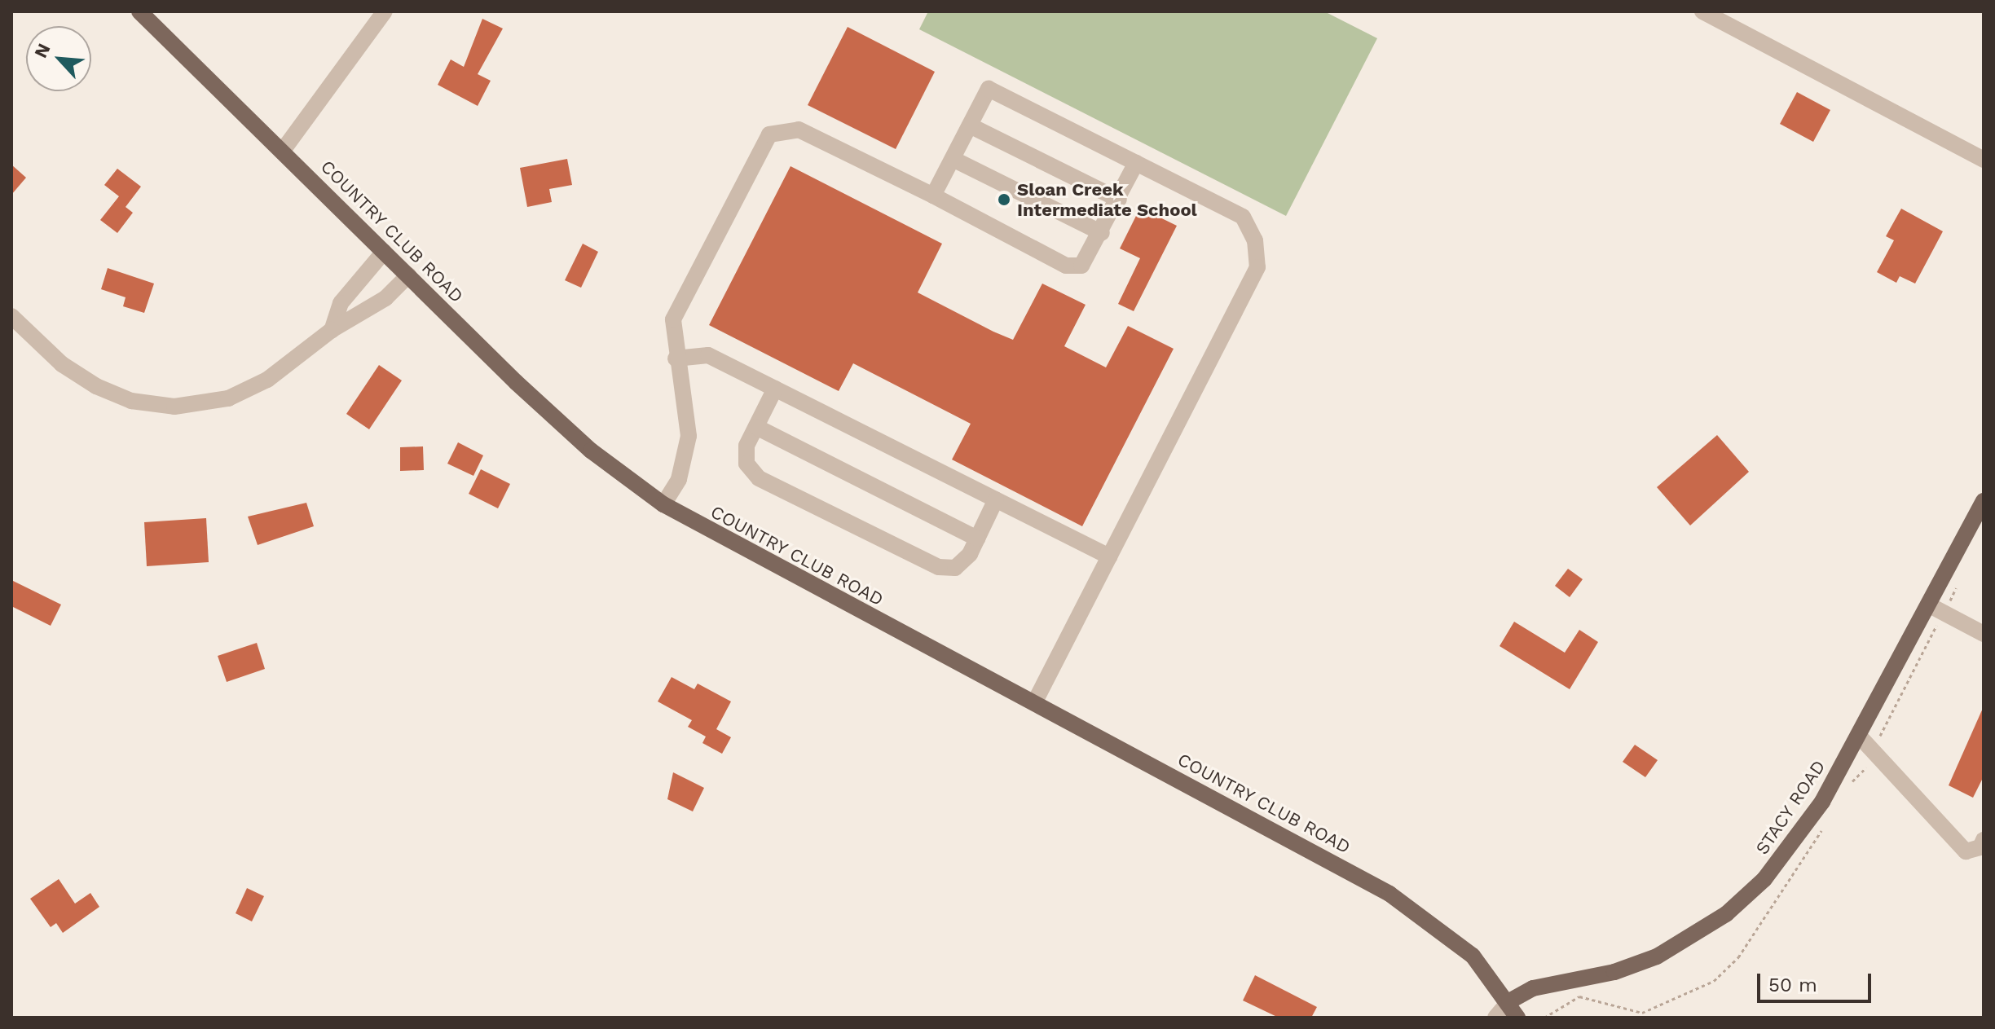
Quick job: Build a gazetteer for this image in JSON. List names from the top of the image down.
{
  "streets": {
    "main road": ["COUNTRY CLUB ROAD", "STACY ROAD"]
  },
  "crossings": [
    ["COUNTRY CLUB ROAD", "STACY ROAD"]
  ],
  "places": ["Sloan Creek Intermediate School"],
  "scale_bar": "50 m",
  "north": "top left"
}
